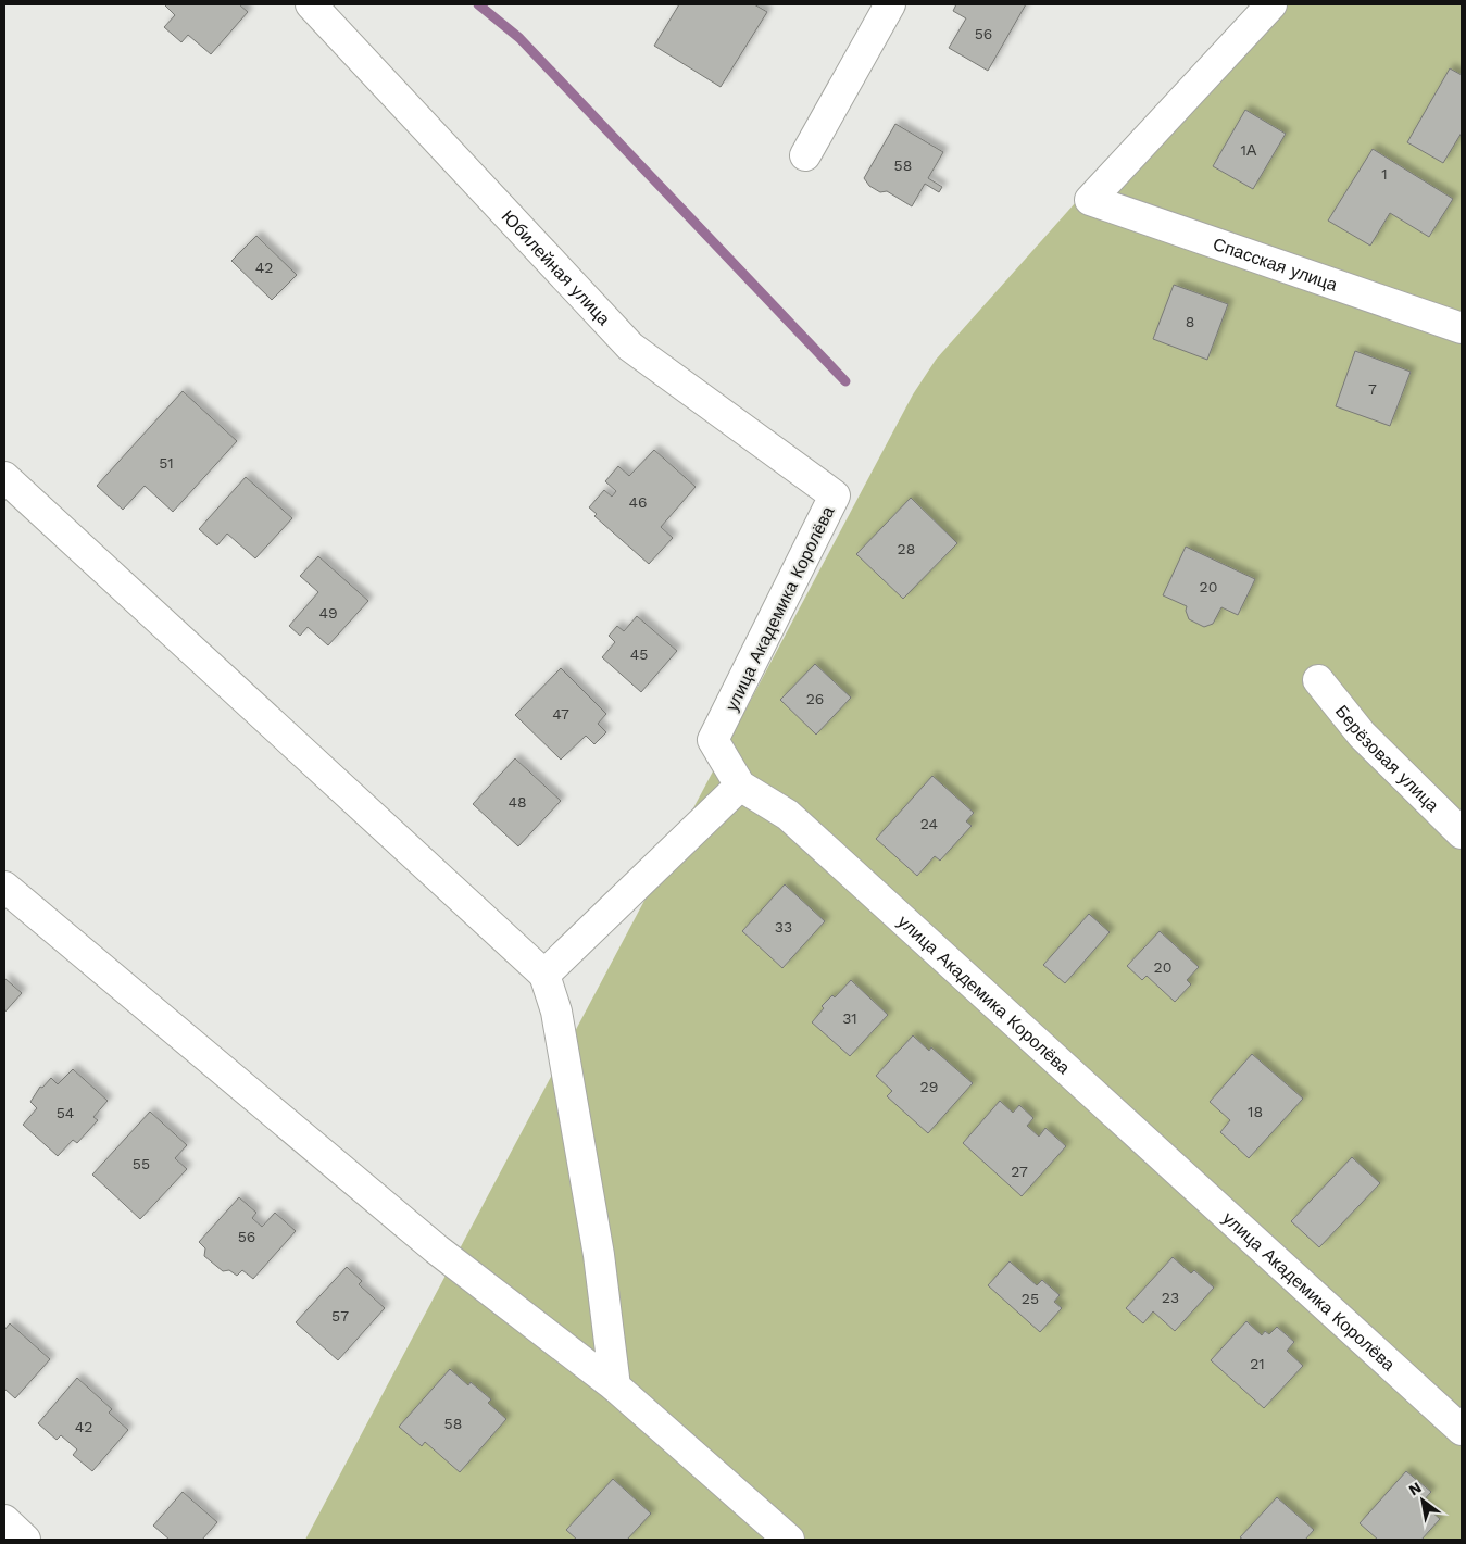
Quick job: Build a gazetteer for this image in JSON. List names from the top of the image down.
{
  "streets": {
    "street": [
      "Спасская улица",
      "Юбилейная улица",
      "улица Академика Королёва",
      "Берёзовая улица"
    ]
  },
  "crossings": [
    ["Юбилейная улица", "улица Академика Королёва"]
  ],
  "house_numbers": [
    "56",
    "1А",
    "58",
    "1",
    "42",
    "8",
    "7",
    "51",
    "46",
    "28",
    "20",
    "49",
    "45",
    "26",
    "47",
    "48",
    "24",
    "33",
    "20",
    "31",
    "29",
    "18",
    "54",
    "55",
    "27",
    "56",
    "23",
    "25",
    "57",
    "21",
    "58",
    "42"
  ],
  "north": "top left"
}
